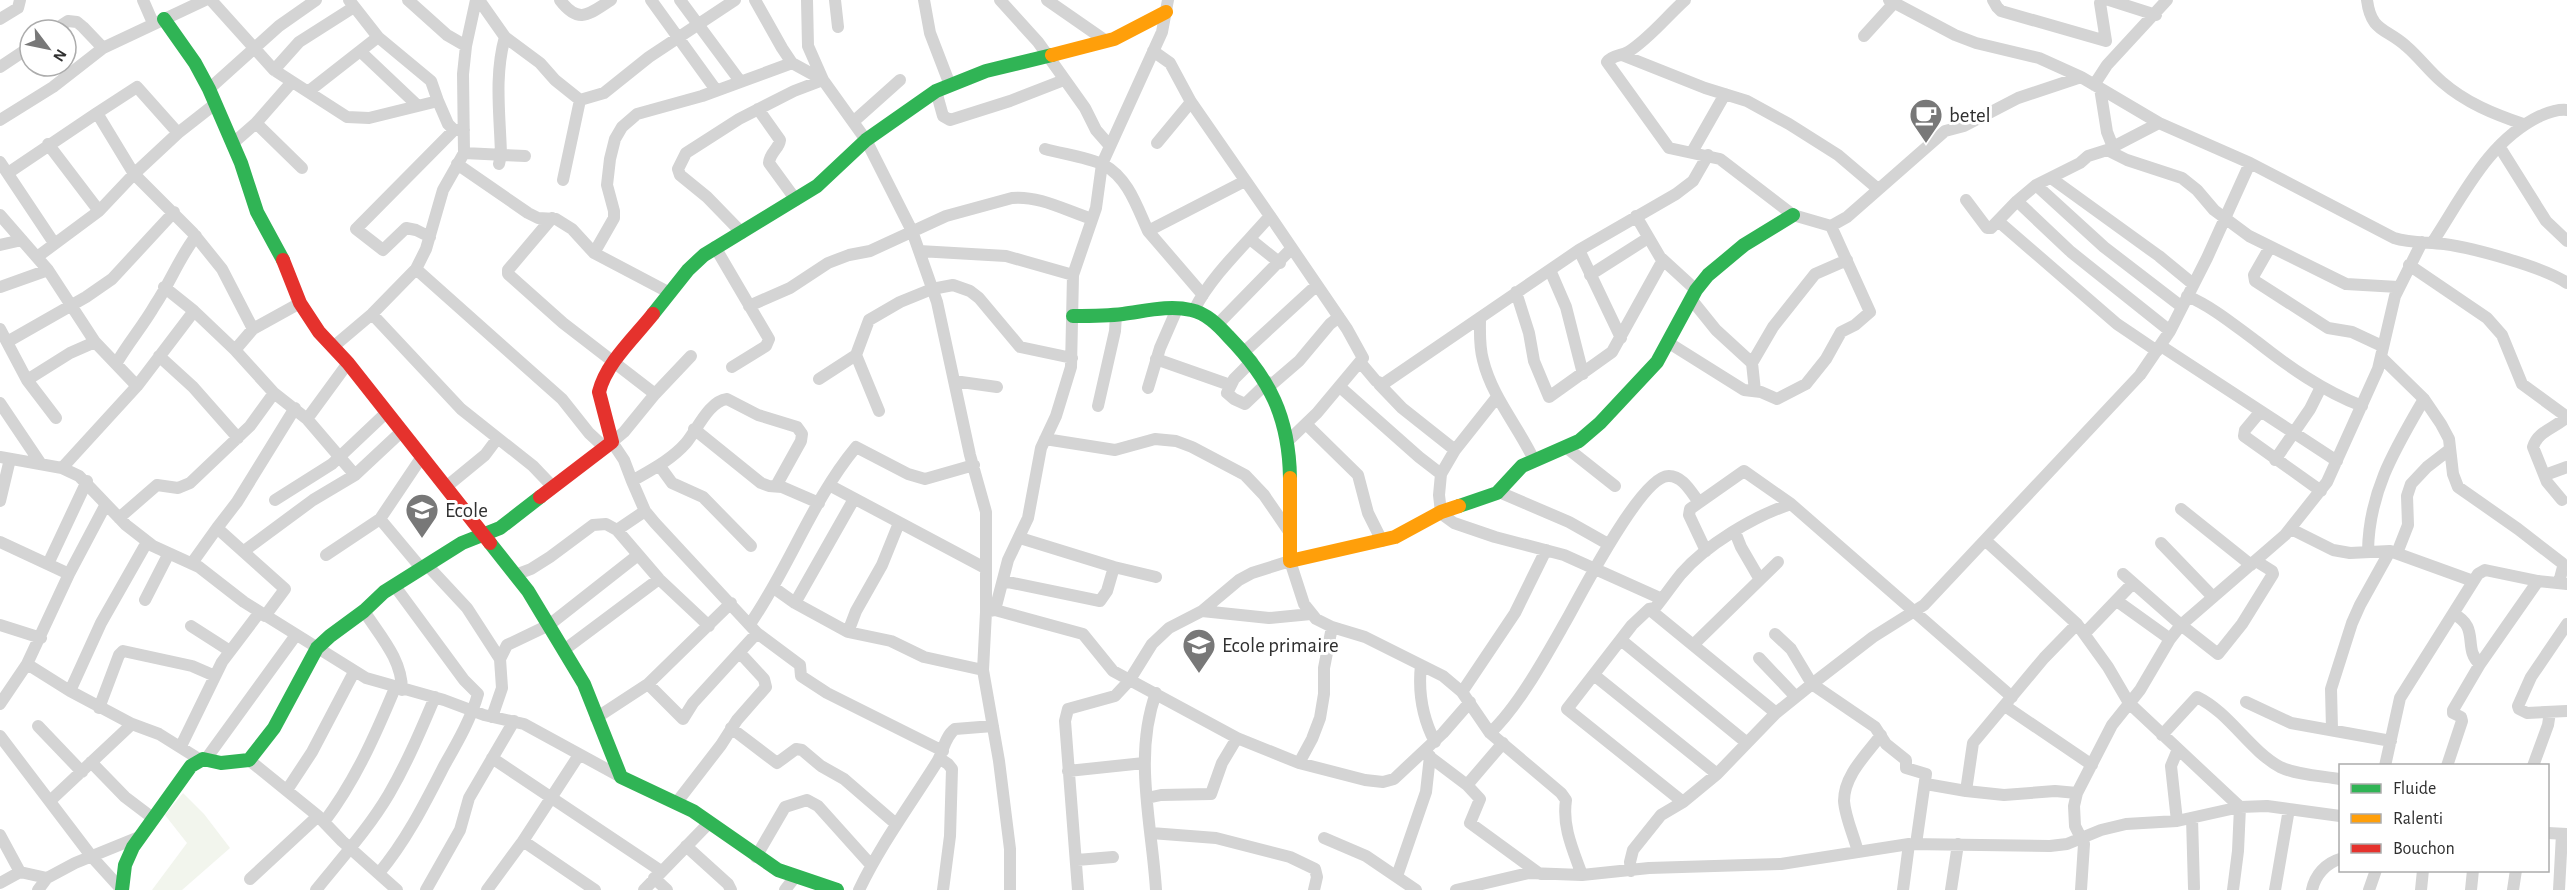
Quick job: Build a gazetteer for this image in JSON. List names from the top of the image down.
{
  "places": {
    "cafe": ["betel"],
    "school or university": ["Ecole", "Ecole primaire"]
  },
  "legend": ["Fluide", "Ralenti", "Bouchon"],
  "north": "bottom right"
}
